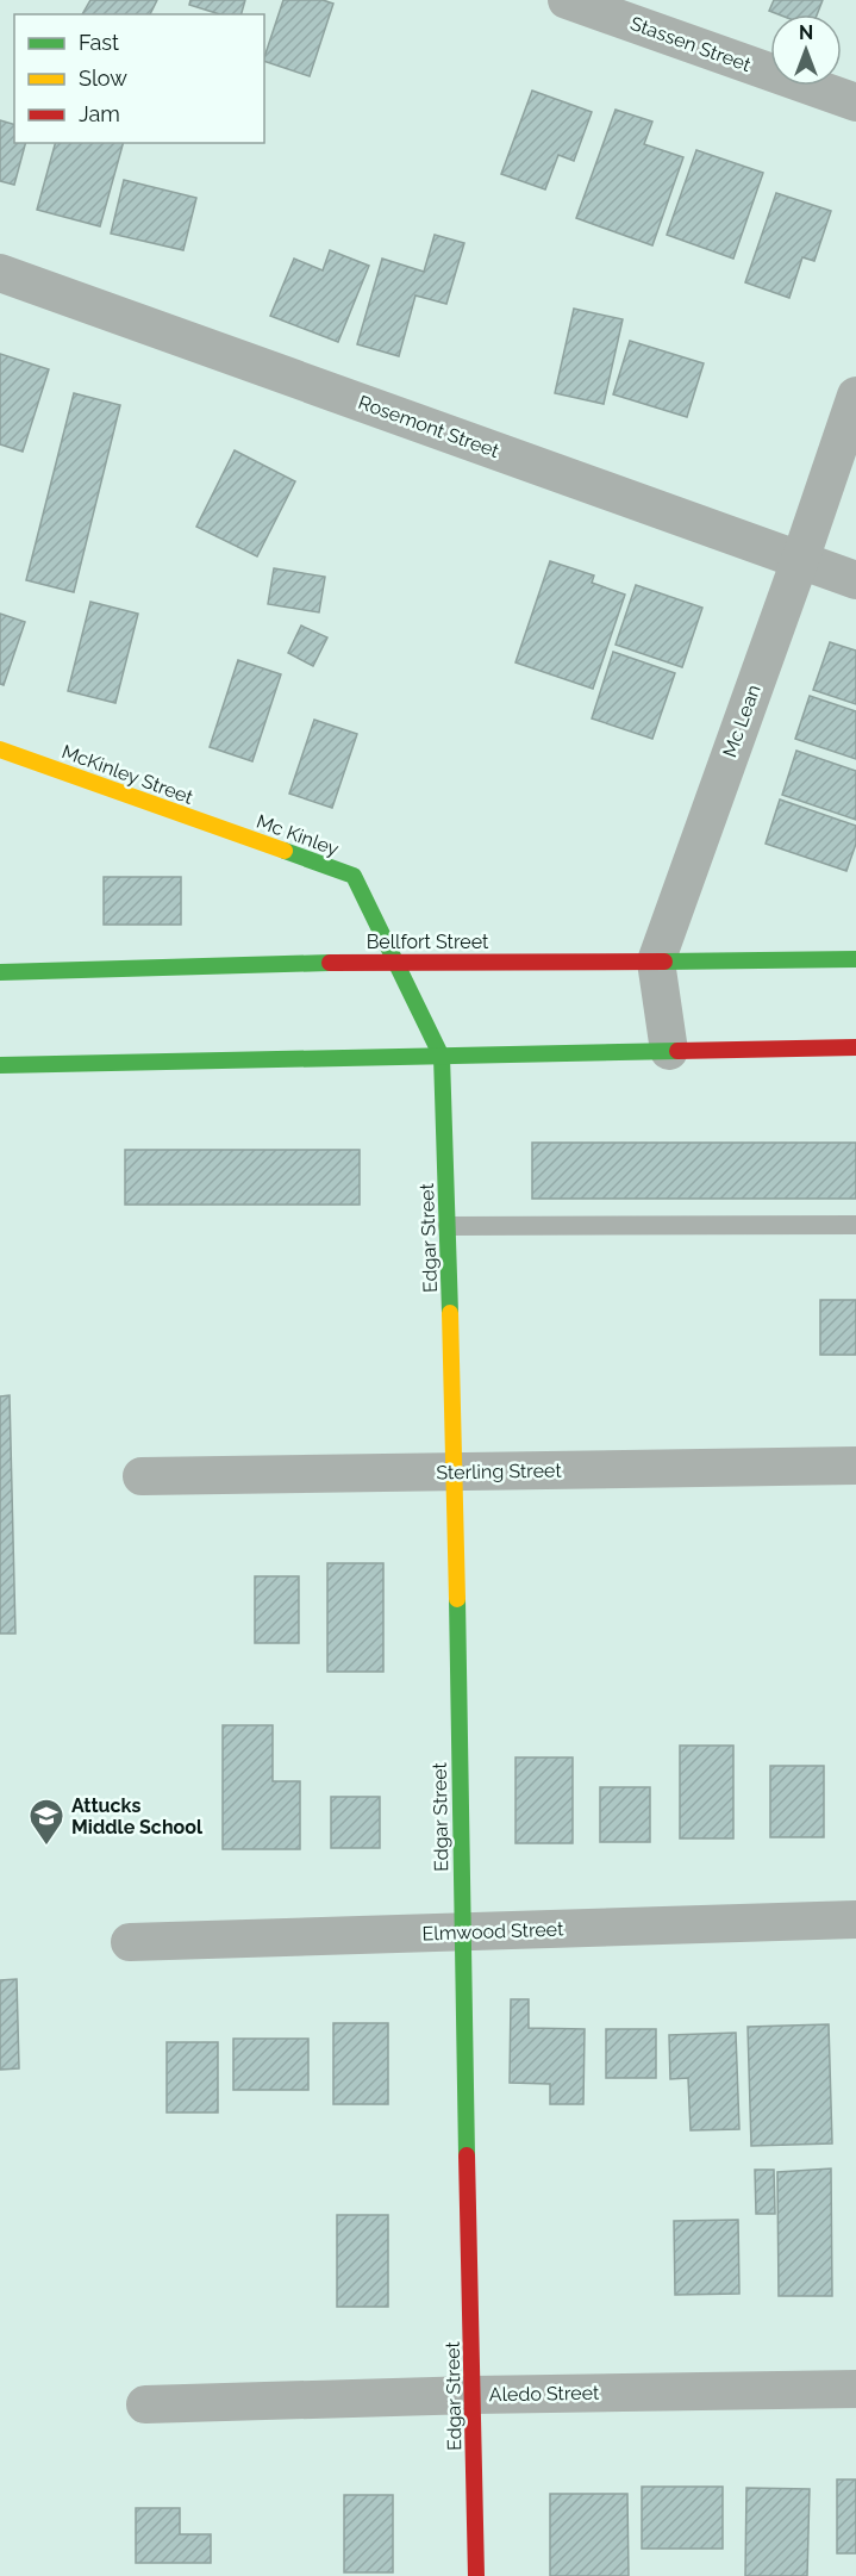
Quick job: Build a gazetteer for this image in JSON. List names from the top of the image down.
{
  "streets": {
    "street": [
      "Stassen Street",
      "Rosemont Street",
      "Mc Lean",
      "McKinley Street",
      "Mc Kinley",
      "Bellfort Street",
      "Edgar Street",
      "Sterling Street",
      "Elmwood Street",
      "Aledo Street"
    ]
  },
  "crossings": [
    ["Rosemont Street", "Mc Lean"],
    ["Mc Lean", "Bellfort Street"],
    ["McKinley Street", "Mc Kinley"],
    ["Mc Kinley", "Bellfort Street"],
    ["Mc Kinley", "Edgar Street"],
    ["Edgar Street", "Sterling Street"],
    ["Edgar Street", "Elmwood Street"],
    ["Edgar Street", "Aledo Street"]
  ],
  "places": {
    "school or university": ["Attucks Middle School"]
  },
  "legend": ["Fast", "Slow", "Jam"],
  "north": "top"
}
